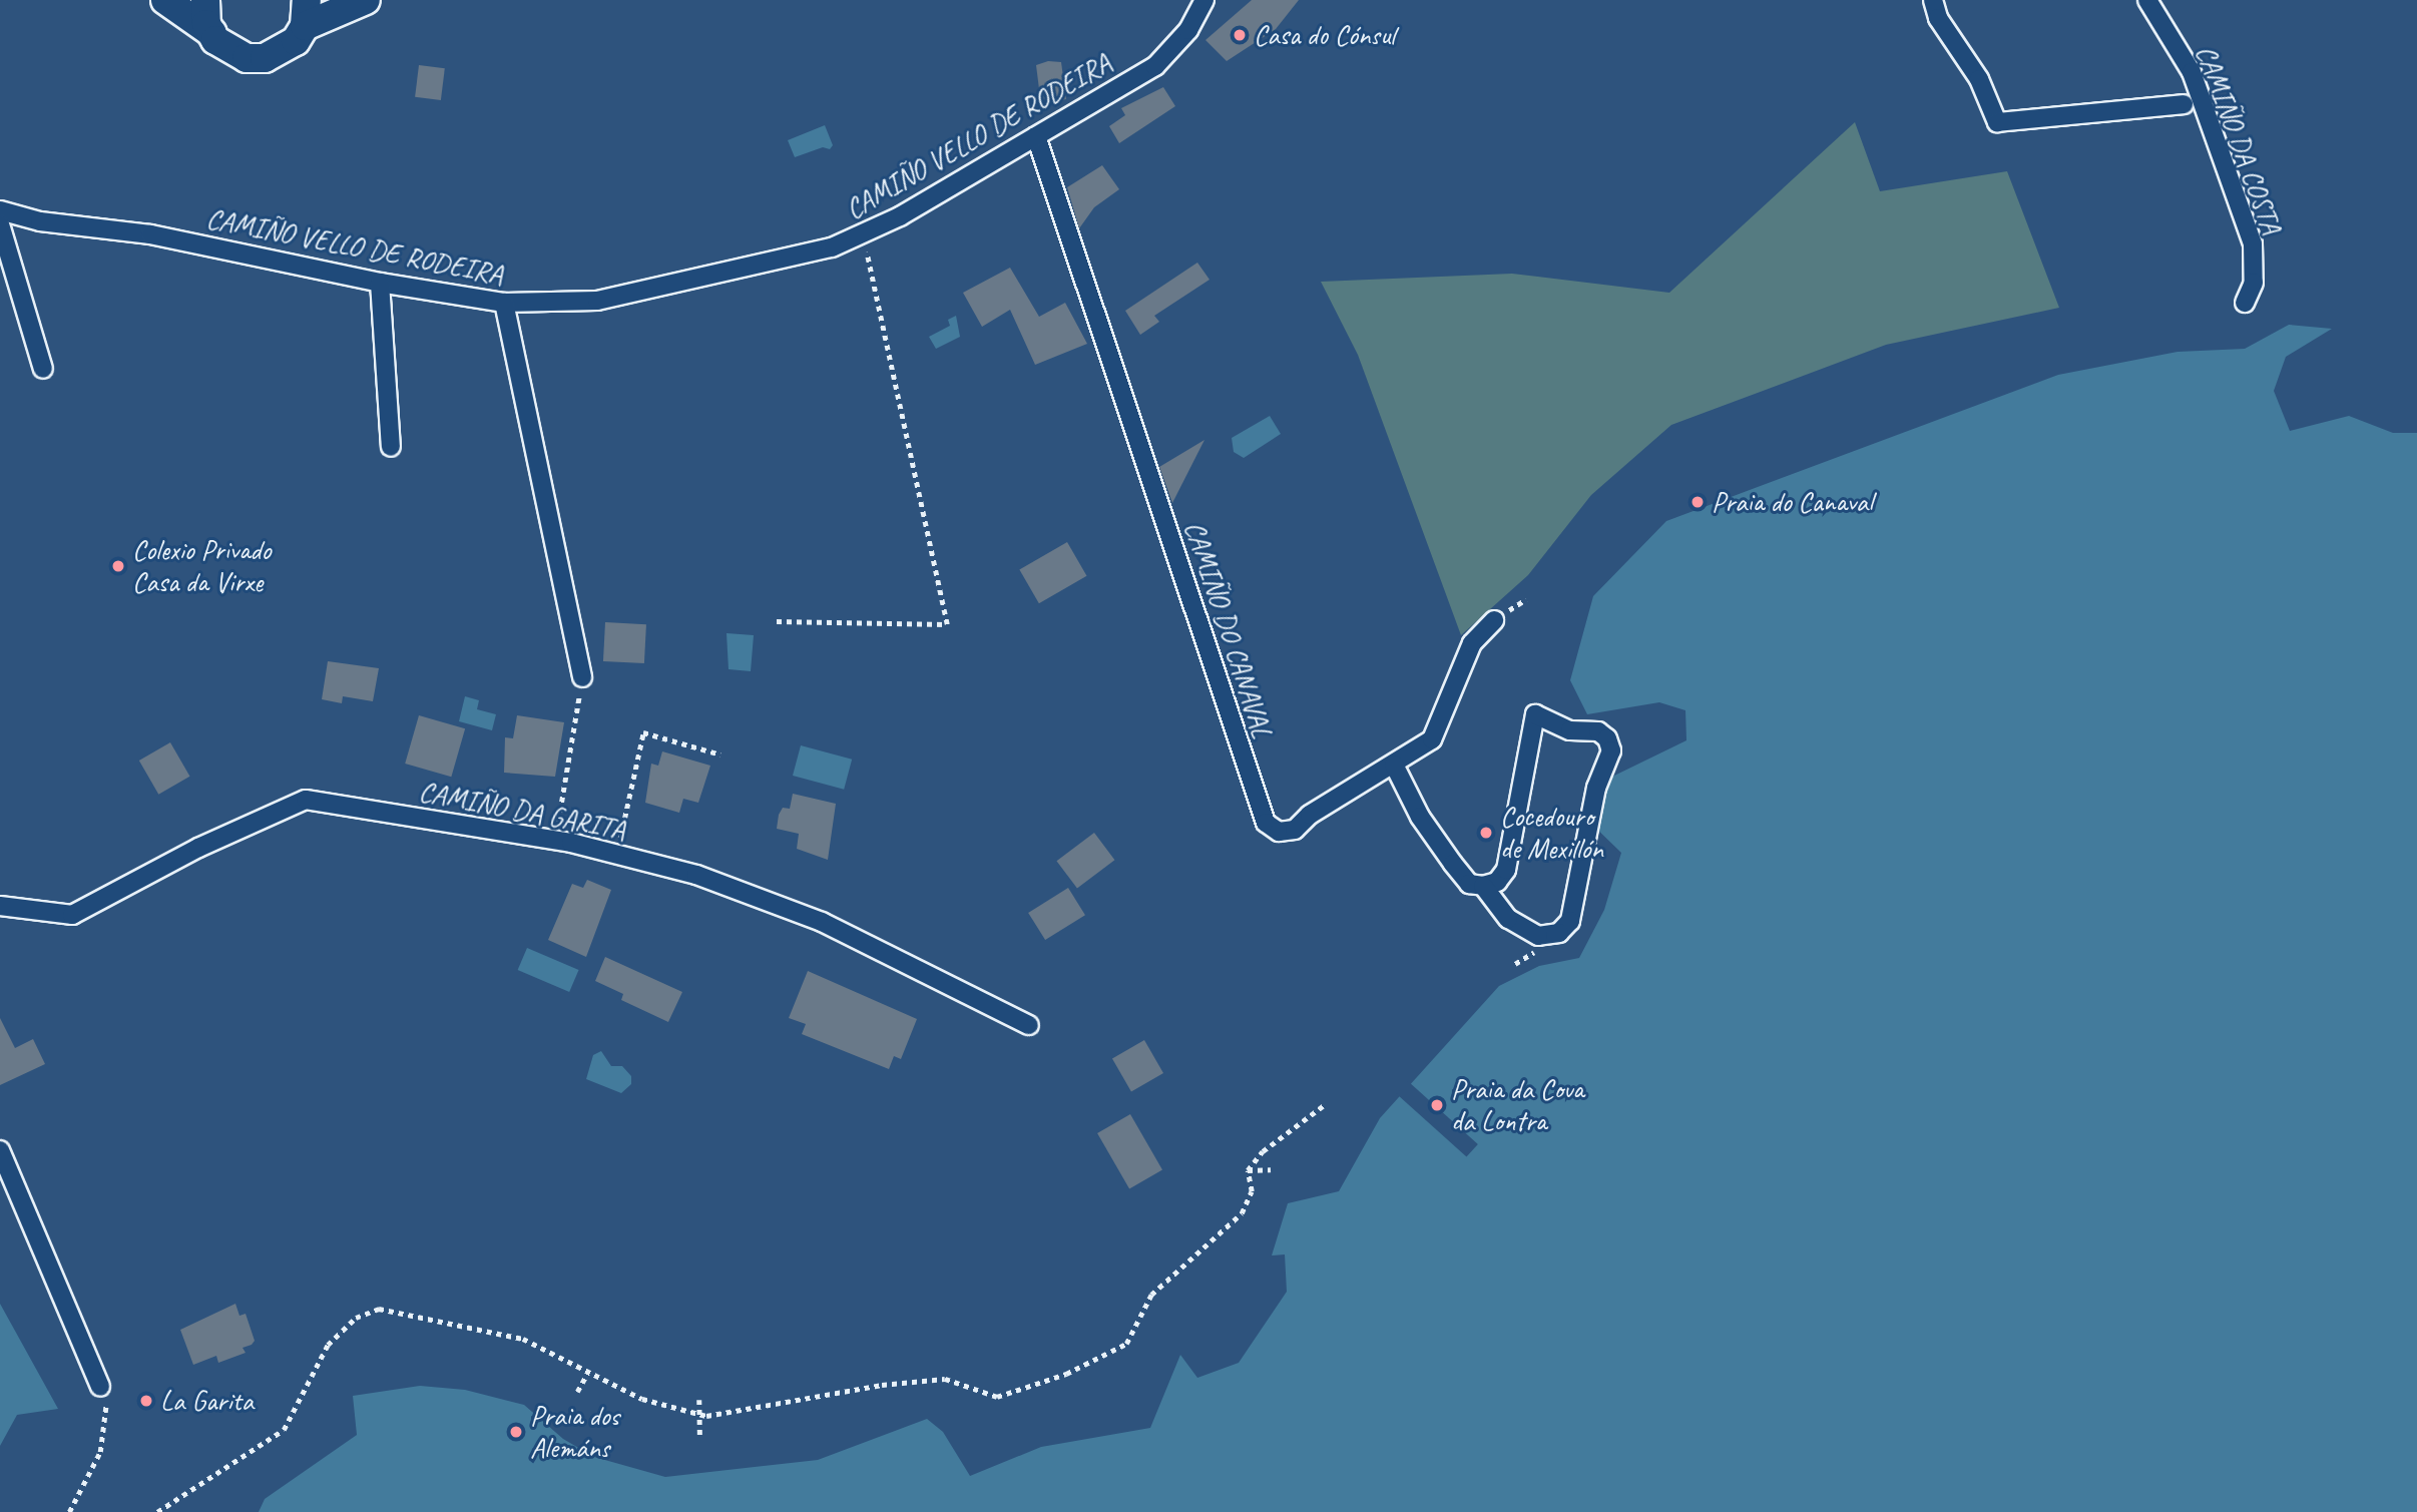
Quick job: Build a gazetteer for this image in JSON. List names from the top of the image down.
{
  "streets": {
    "street": [
      "CAMIÑO VELLO DE RODEIRA",
      "CAMIÑO DA COSTA",
      "CAMIÑO DO CANAVAL",
      "CAMIÑO DA GARITA"
    ]
  },
  "crossings": [
    ["CAMIÑO VELLO DE RODEIRA", "CAMIÑO DO CANAVAL"]
  ],
  "places": [
    "Casa do Cónsul",
    "Praia do Canaval",
    "Colexio Privado Casa da Virxe",
    "Cocedouro de Mexillón",
    "Praia da Cova da Lontra",
    "La Garita",
    "Praia dos Alemáns"
  ]
}
